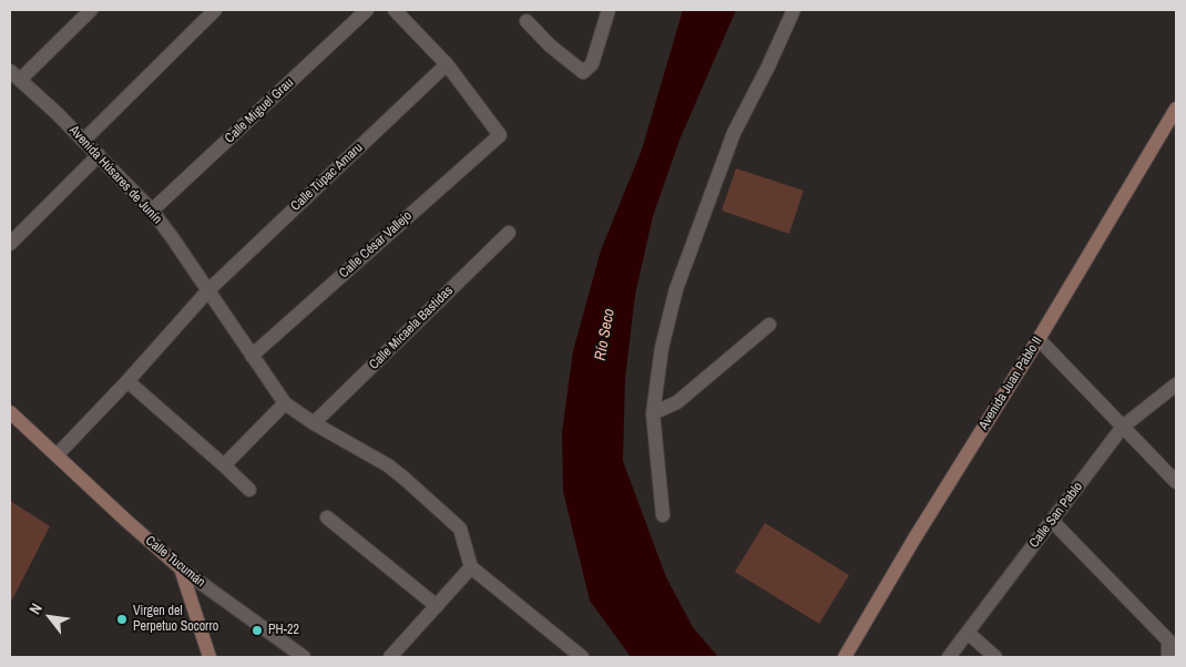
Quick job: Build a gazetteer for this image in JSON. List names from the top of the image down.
{
  "streets": {
    "street": [
      "Calle Miguel Grau",
      "Avenida Húsares de Junín",
      "Calle Túpac Amaru",
      "Calle César Vallejo",
      "Calle Micaela Bastidas",
      "Avenida Juan Pablo II",
      "Calle San Pablo",
      "Calle Tucumán"
    ]
  },
  "crossings": [
    ["Calle Miguel Grau", "Avenida Húsares de Junín"],
    ["Avenida Húsares de Junín", "Calle Túpac Amaru"],
    ["Avenida Húsares de Junín", "Calle César Vallejo"],
    ["Calle Túpac Amaru", "Calle César Vallejo"],
    ["Calle Túpac Amaru", "Calle Tucumán"]
  ],
  "water": ["Río Seco"],
  "places": ["Virgen del Perpetuo Socorro", "PH-22"],
  "north": "top left"
}
